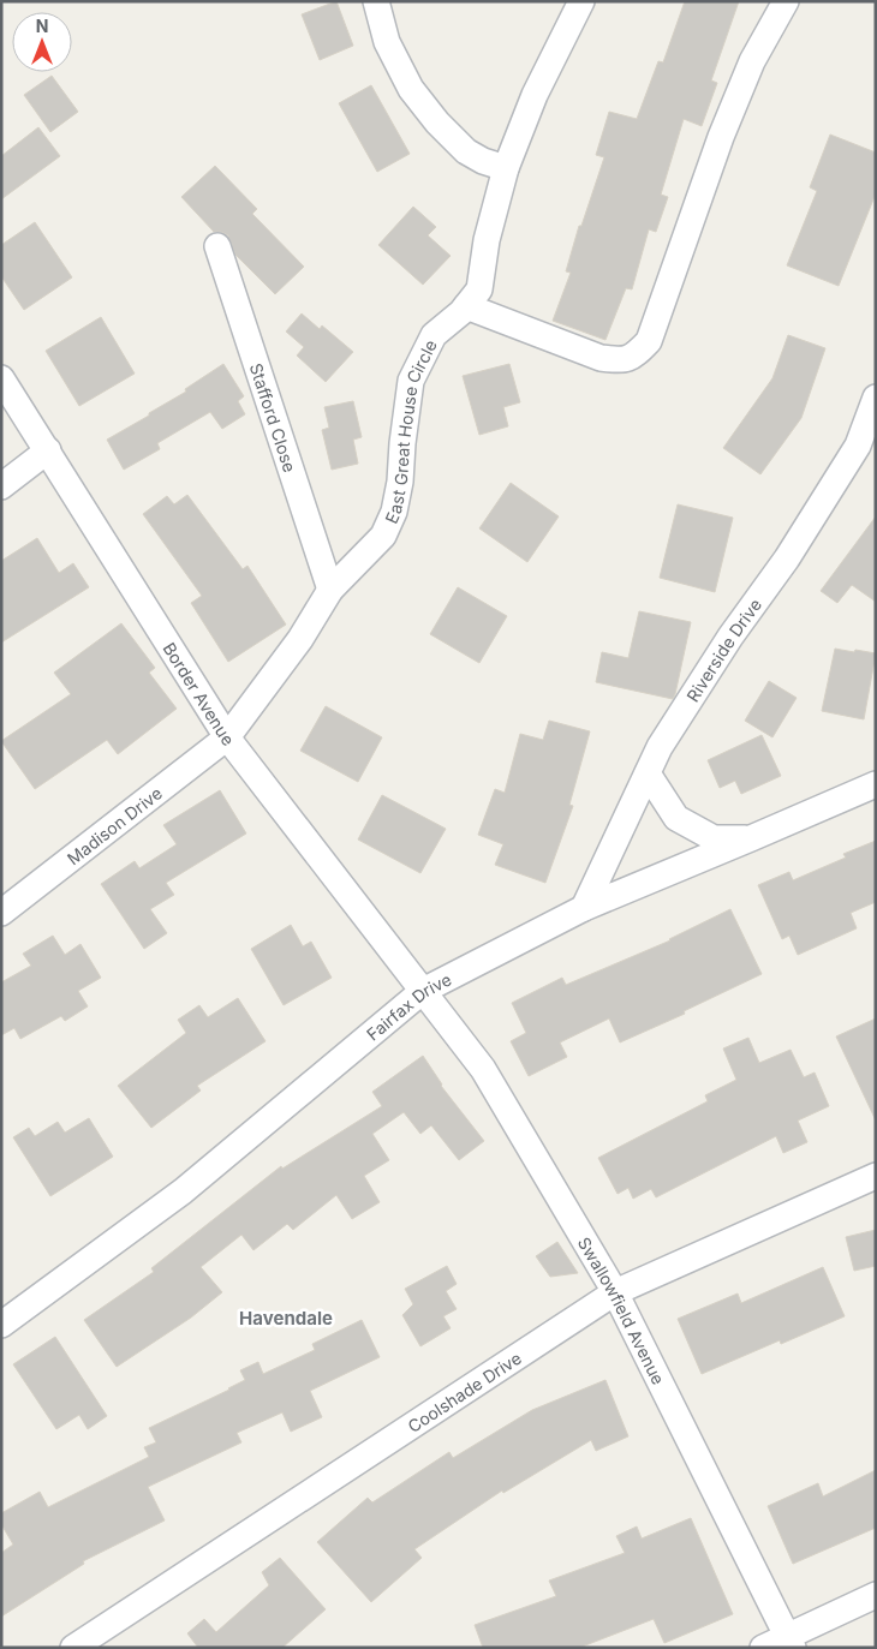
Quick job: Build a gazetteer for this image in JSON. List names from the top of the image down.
{
  "streets": {
    "street": [
      "Stafford Close",
      "East Great House Circle",
      "Riverside Drive",
      "Border Avenue",
      "Madison Drive",
      "Fairfax Drive",
      "Swallowfield Avenue",
      "Coolshade Drive"
    ]
  },
  "crossings": [
    ["Stafford Close", "East Great House Circle"],
    ["East Great House Circle", "Border Avenue"],
    ["East Great House Circle", "Madison Drive"],
    ["Riverside Drive", "Fairfax Drive"],
    ["Border Avenue", "Madison Drive"],
    ["Border Avenue", "Fairfax Drive"],
    ["Border Avenue", "Swallowfield Avenue"],
    ["Fairfax Drive", "Swallowfield Avenue"],
    ["Swallowfield Avenue", "Coolshade Drive"]
  ],
  "districts": ["Havendale"],
  "north": "top"
}
